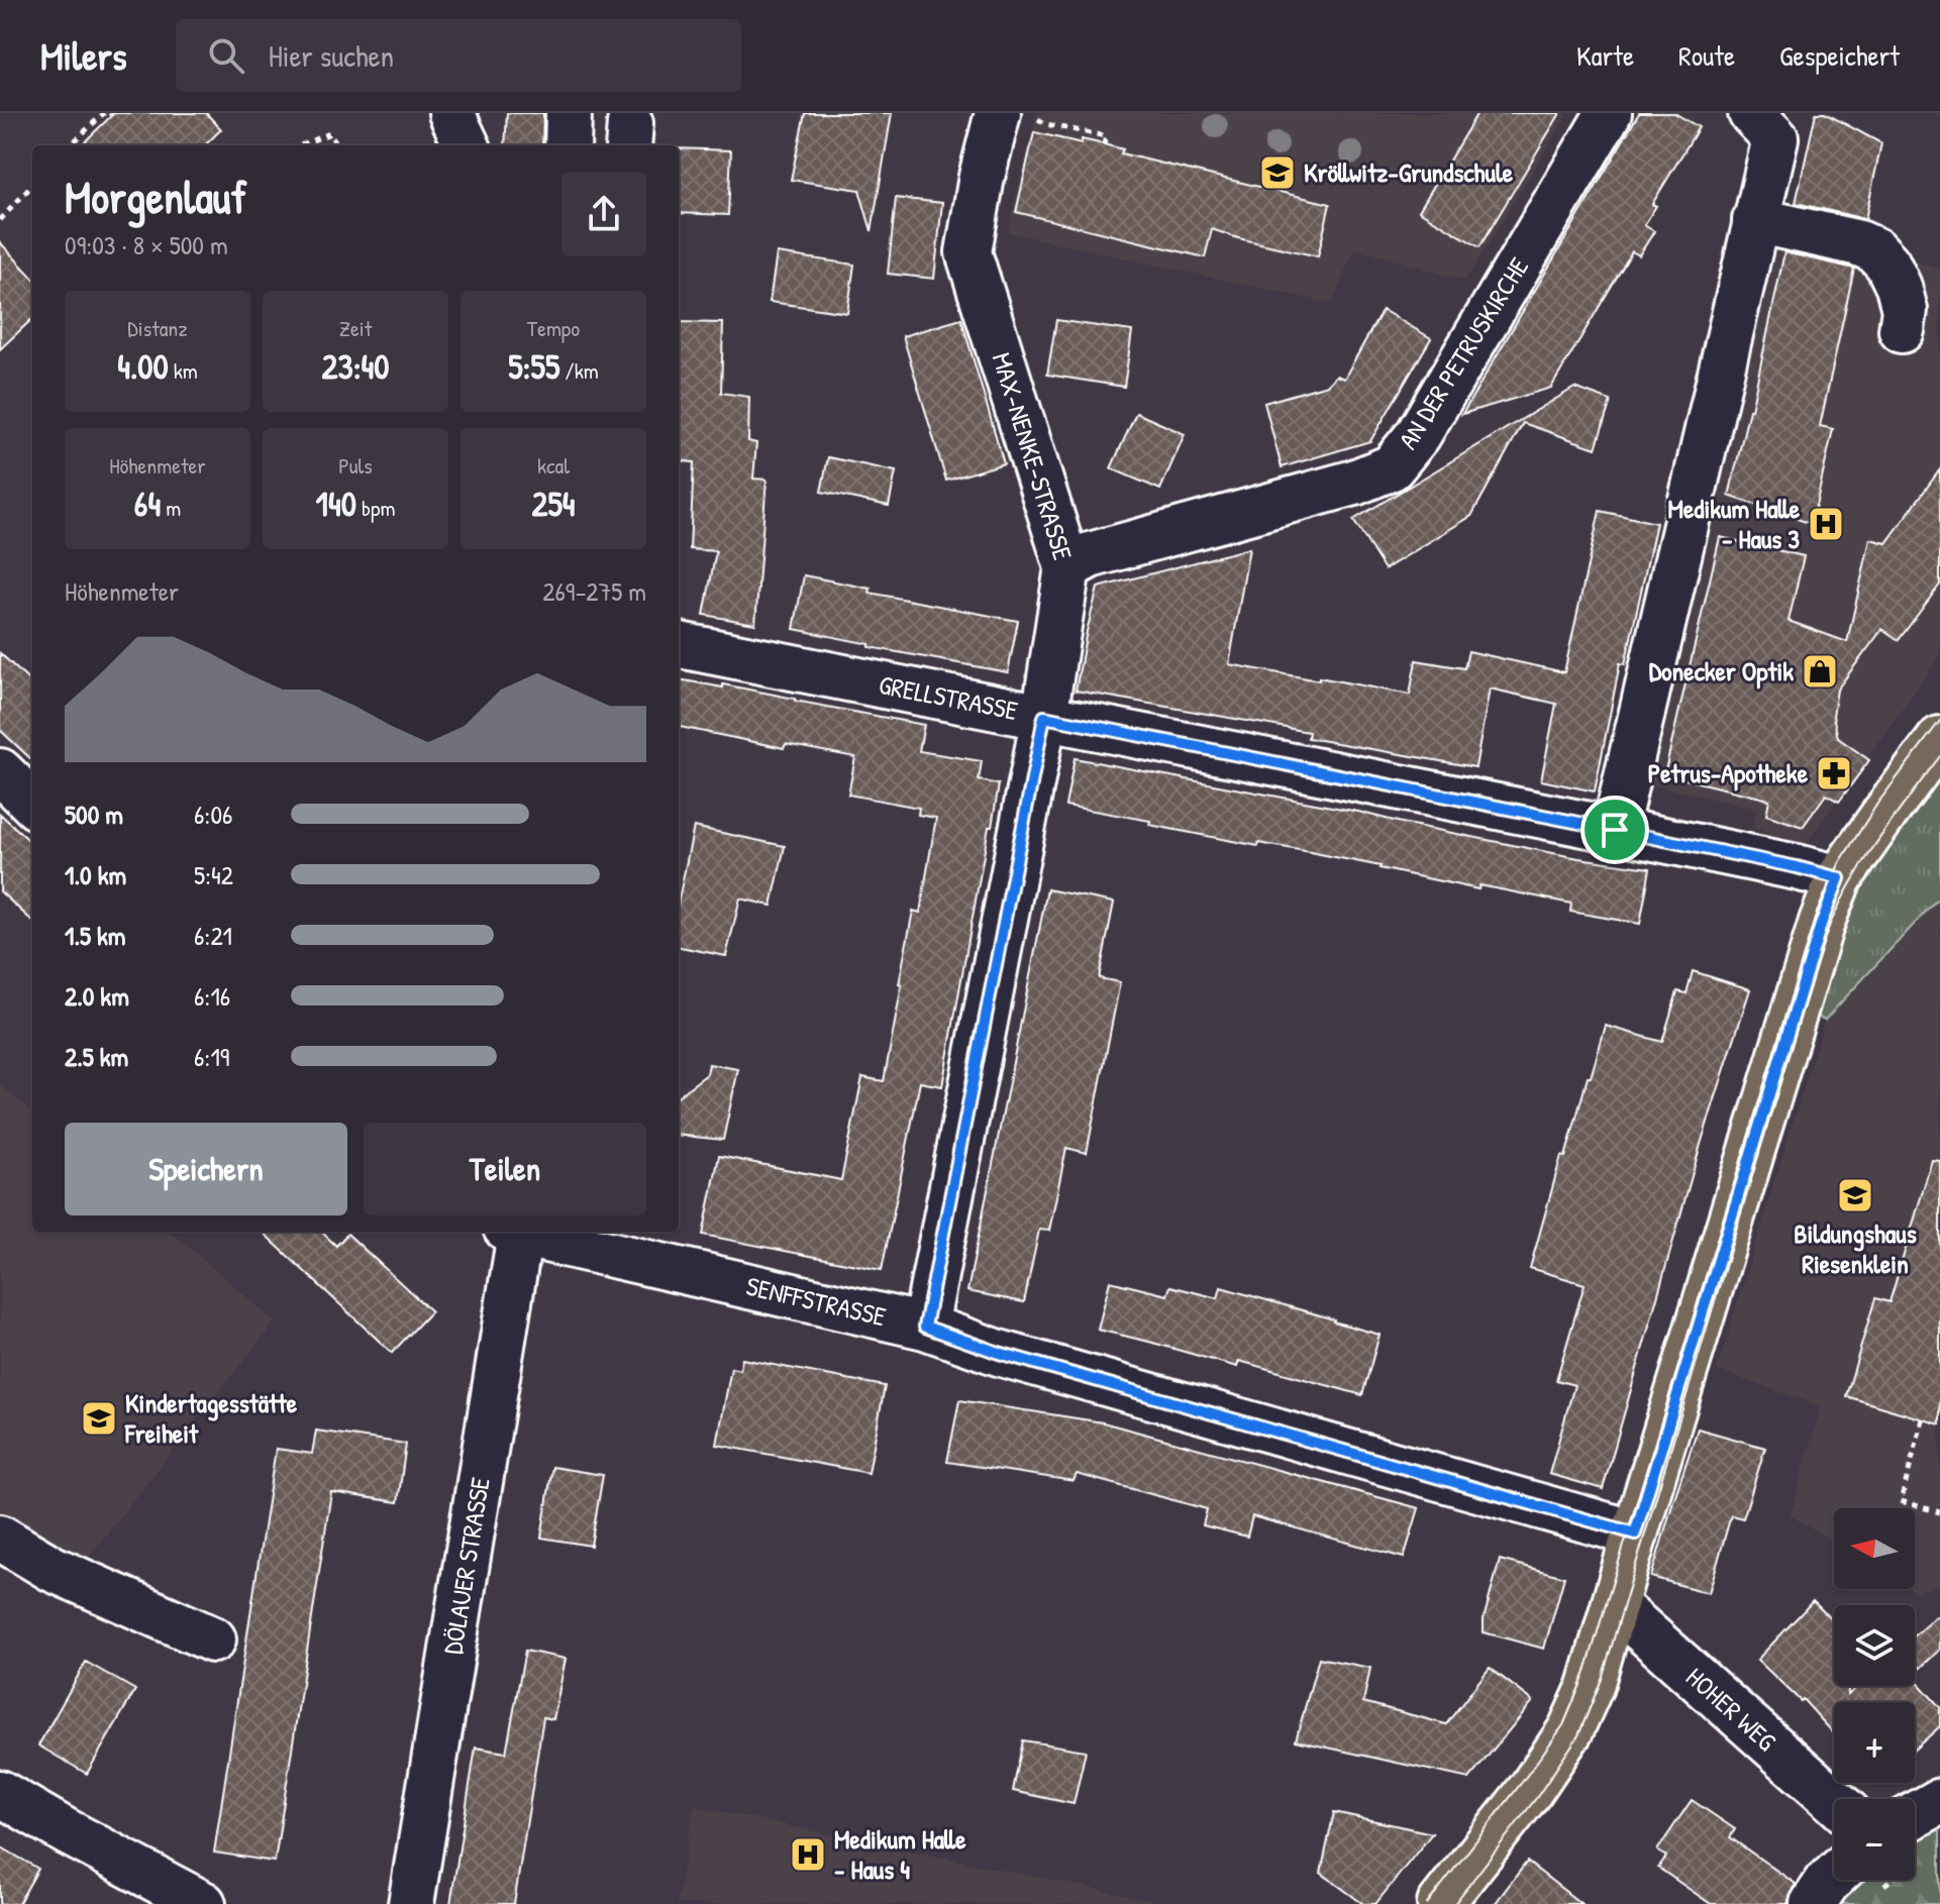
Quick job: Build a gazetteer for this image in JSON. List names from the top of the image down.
{
  "streets": {
    "street": [
      "AN DER PETRUSKIRCHE",
      "MAX-NENKE-STRASSE",
      "GRELLSTRASSE",
      "SENFFSTRASSE",
      "DÖLAUER STRASSE",
      "HOHER WEG"
    ]
  },
  "crossings": [
    ["AN DER PETRUSKIRCHE", "MAX-NENKE-STRASSE"],
    ["MAX-NENKE-STRASSE", "GRELLSTRASSE"],
    ["MAX-NENKE-STRASSE", "SENFFSTRASSE"]
  ],
  "places": {
    "school or university": ["Kröllwitz-Grundschule", "Bildungshaus Riesenklein", "Kindertagesstätte Freiheit"],
    "hospital": ["Medikum Halle - Haus 3", "Medikum Halle - Haus 4"],
    "shop": ["Donecker Optik"],
    "pharmacy": ["Petrus-Apotheke"]
  },
  "north": "left",
  "page": {
    "header": "Milers",
    "search": "Hier suchen",
    "nav": ["Karte", "Route", "Gespeichert"],
    "heading": ["Morgenlauf", "09:03 · 8 × 500 m"],
    "stats": [
      ["Distanz", "4.00 km"],
      ["Zeit", "23:40"],
      ["Tempo", "5:55 /km"],
      ["Höhenmeter", "64 m"],
      ["Puls", "140 bpm"],
      ["kcal", "254"]
    ],
    "chart": ["Höhenmeter", "269–275 m"],
    "list": [
      {
        "name": "500 m",
        "note": "6:06"
      },
      {
        "name": "1.0 km",
        "note": "5:42"
      },
      {
        "name": "1.5 km",
        "note": "6:21"
      },
      {
        "name": "2.0 km",
        "note": "6:16"
      },
      {
        "name": "2.5 km",
        "note": "6:19"
      }
    ],
    "buttons": ["Speichern", "Teilen"],
    "map_buttons": ["+", "−"]
  }
}
